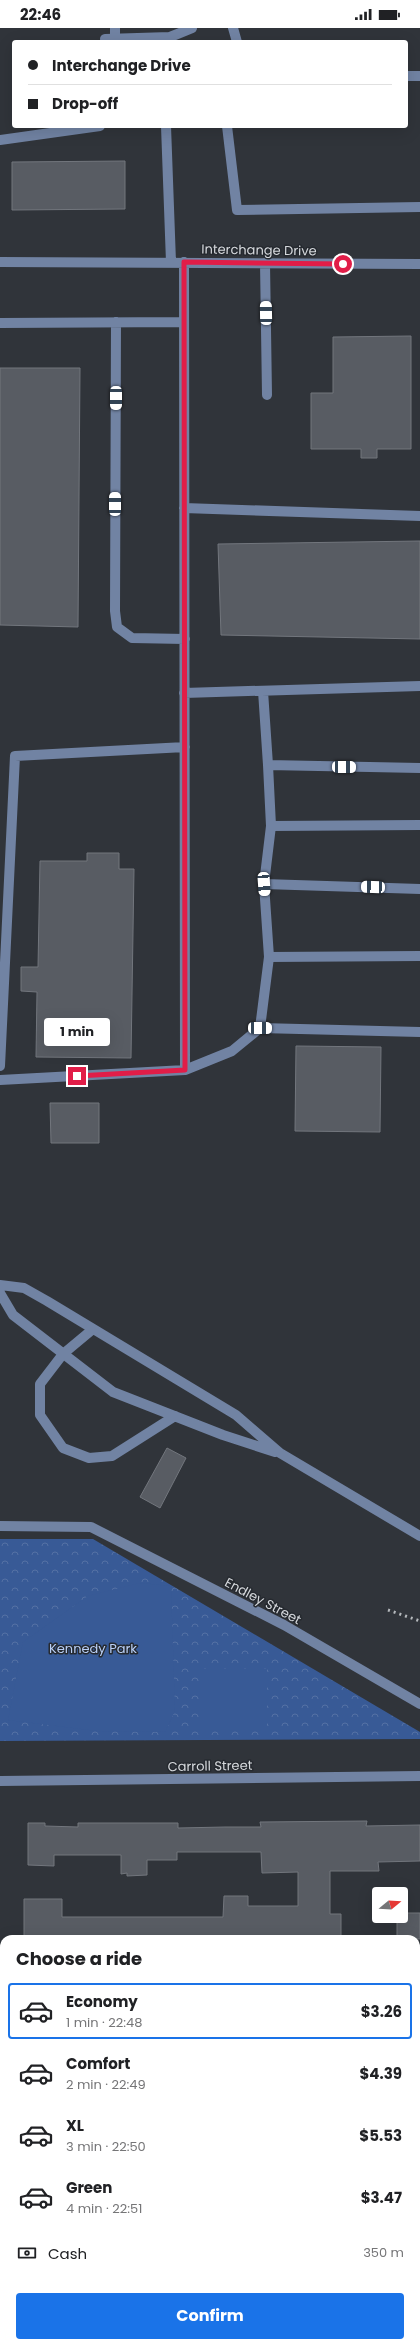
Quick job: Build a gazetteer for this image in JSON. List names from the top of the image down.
{
  "streets": {
    "street": ["Interchange Drive", "Endley Street", "Carroll Street"]
  },
  "parks": ["Kennedy Park"],
  "north": "right",
  "page": {
    "status": "22:46",
    "banner": ["Interchange Drive", "Drop-off"],
    "bubble": "1 min",
    "heading": "Choose a ride",
    "list": [
      {
        "name": "Economy",
        "note": "1 min · 22:48",
        "value": "$3.26"
      },
      {
        "name": "Comfort",
        "note": "2 min · 22:49",
        "value": "$4.39"
      },
      {
        "name": "XL",
        "note": "3 min · 22:50",
        "value": "$5.53"
      },
      {
        "name": "Green",
        "note": "4 min · 22:51",
        "value": "$3.47"
      }
    ],
    "pay": ["Cash", "350 m"],
    "buttons": "Confirm"
  }
}
